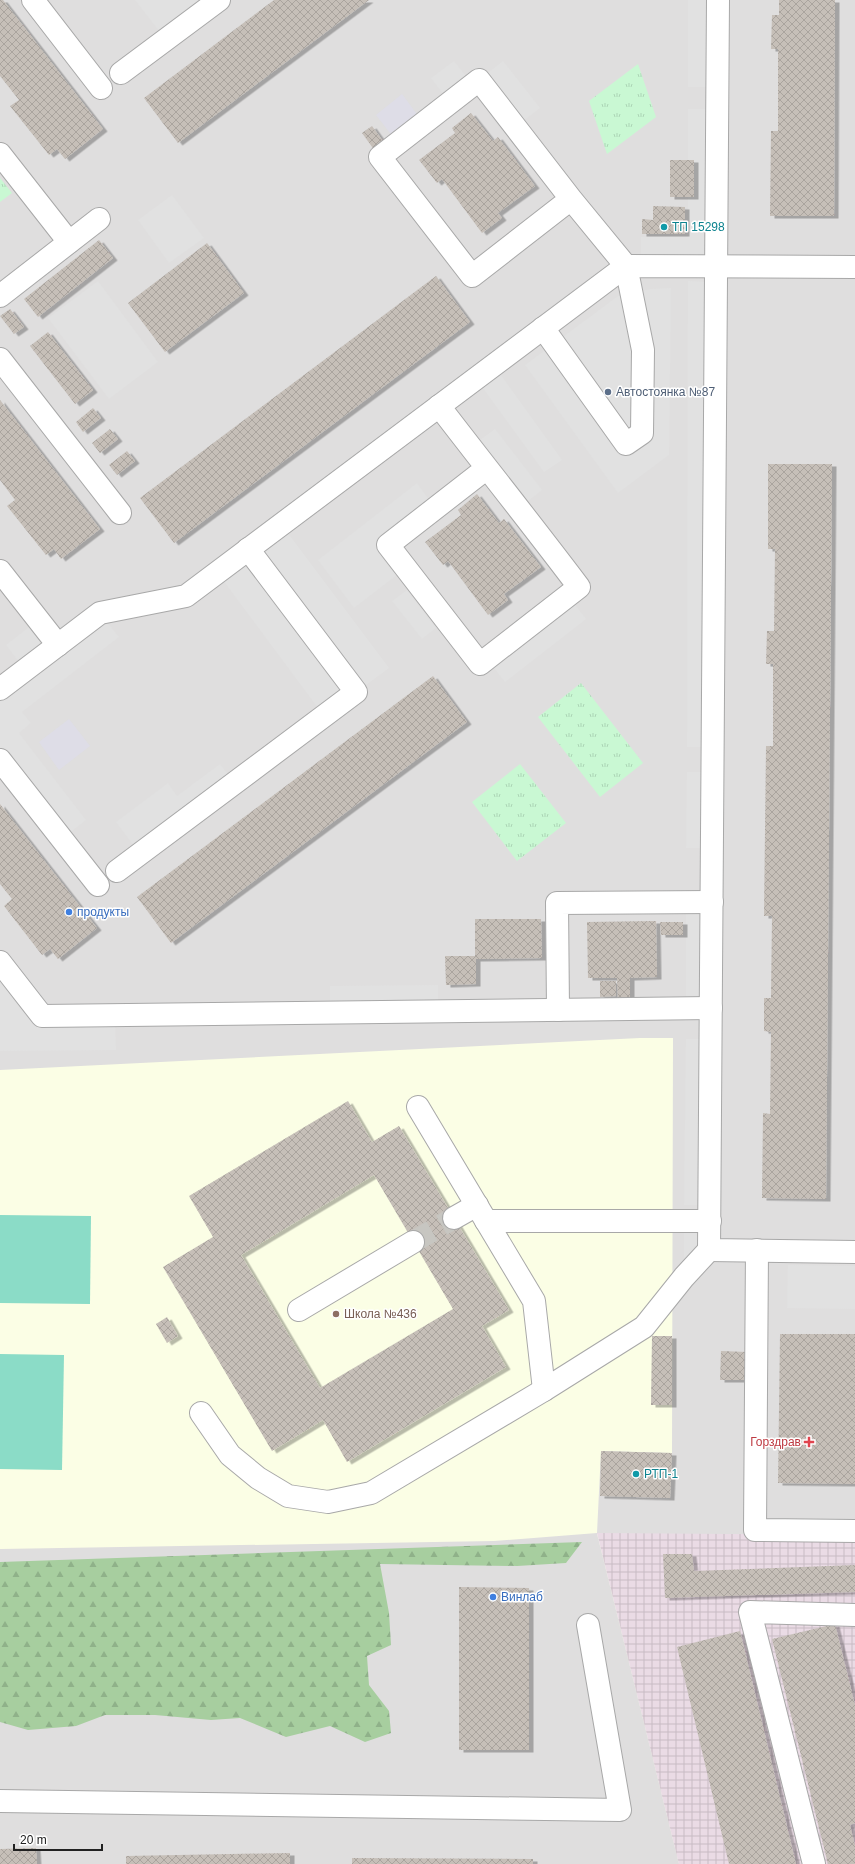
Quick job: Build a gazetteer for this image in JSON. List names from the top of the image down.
{
  "places": {
    "other": [
      "ТП 15298",
      "Автостоянка №87",
      "продукты",
      "Школа №436",
      "РТП-1",
      "Винлаб"
    ],
    "health": ["Горздрав"]
  },
  "scale_bar": "20 m"
}
